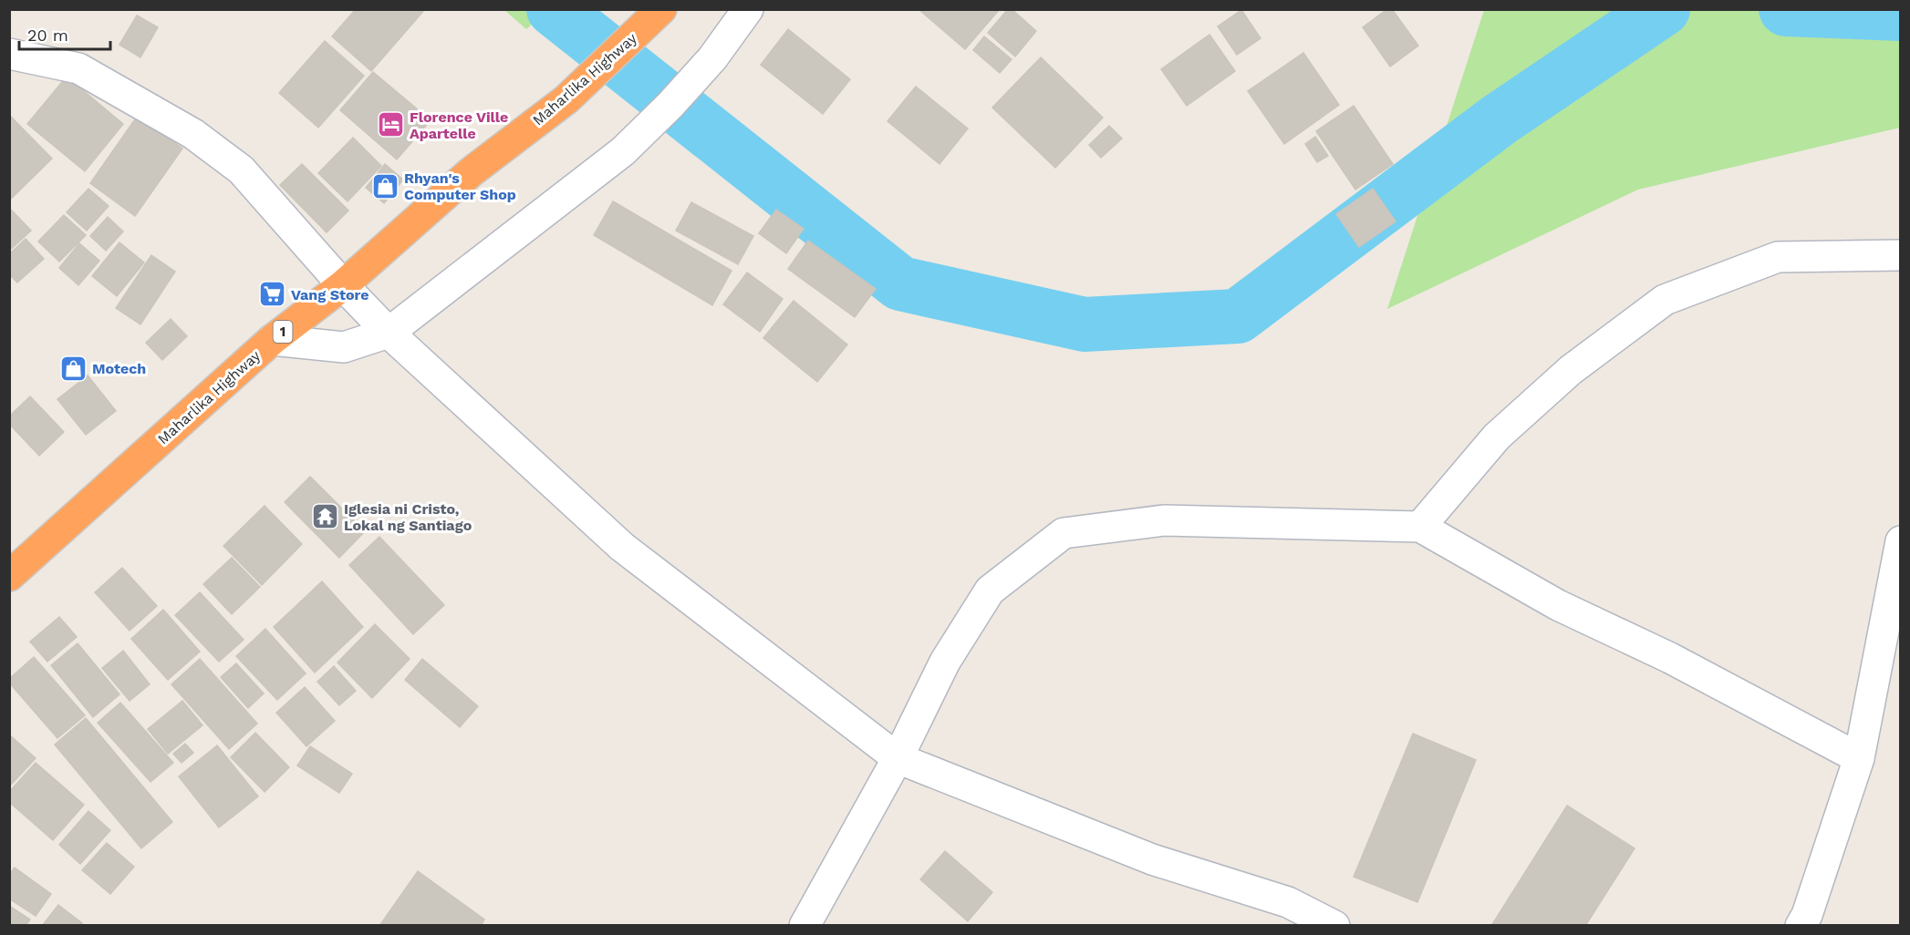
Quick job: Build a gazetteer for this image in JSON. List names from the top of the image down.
{
  "streets": {
    "highway": ["Maharlika Highway", "1"]
  },
  "places": {
    "hotel": ["Florence Ville Apartelle"],
    "shop": ["Rhyan's Computer Shop", "Motech"],
    "supermarket": ["Vang Store"],
    "temple": ["Iglesia ni Cristo, Lokal ng Santiago"]
  },
  "scale_bar": "20 m"
}
